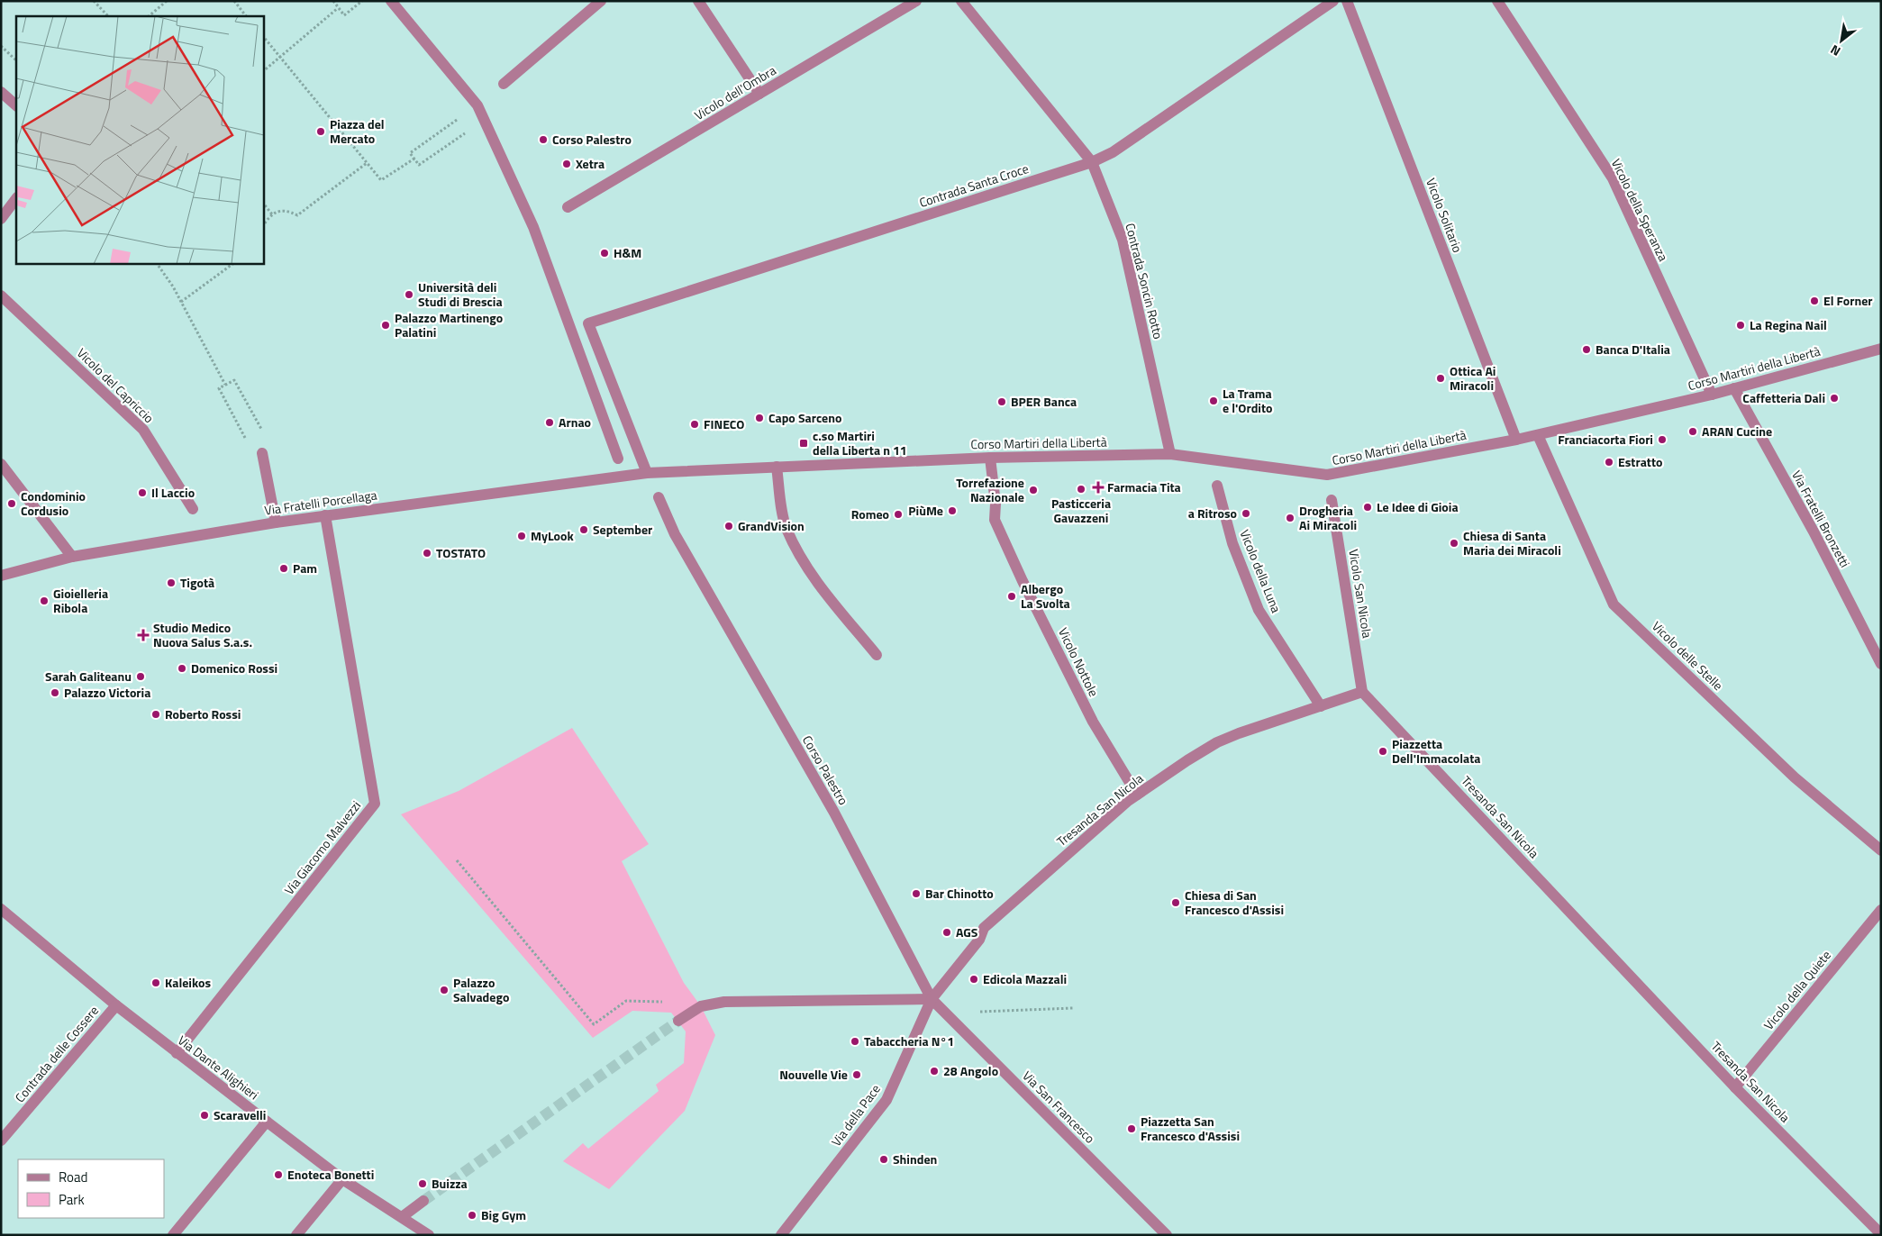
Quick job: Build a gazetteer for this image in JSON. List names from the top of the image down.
{
  "streets": {
    "street": [
      "Vicolo dell'Ombra",
      "Contrada Santa Croce",
      "Vicolo della Speranza",
      "Vicolo Solitario",
      "Contrada Soncin Rotto",
      "Corso Martiri della Libertà",
      "Vicolo del Capriccio",
      "Via Fratelli Porcellaga",
      "Via Fratelli Bronzetti",
      "Vicolo della Luna",
      "Vicolo San Nicola",
      "Vicolo delle Stelle",
      "Vicolo Nottole",
      "Corso Palestro",
      "Tresanda San Nicola",
      "Via Giacomo Malvezzi",
      "Vicolo della Quiete",
      "Contrada delle Cossere",
      "Via Dante Alighieri",
      "Via San Francesco",
      "Via della Pace"
    ]
  },
  "crossings": [
    ["Contrada Santa Croce", "Contrada Soncin Rotto"],
    ["Contrada Santa Croce", "Corso Martiri della Libertà"],
    ["Contrada Santa Croce", "Via Fratelli Porcellaga"],
    ["Vicolo della Speranza", "Corso Martiri della Libertà"],
    ["Vicolo Solitario", "Corso Martiri della Libertà"],
    ["Contrada Soncin Rotto", "Corso Martiri della Libertà"],
    ["Corso Martiri della Libertà", "Via Fratelli Porcellaga"],
    ["Corso Martiri della Libertà", "Via Fratelli Bronzetti"],
    ["Corso Martiri della Libertà", "Vicolo delle Stelle"],
    ["Corso Martiri della Libertà", "Vicolo Nottole"],
    ["Via Fratelli Porcellaga", "Via Giacomo Malvezzi"],
    ["Vicolo della Luna", "Tresanda San Nicola"],
    ["Vicolo San Nicola", "Tresanda San Nicola"],
    ["Vicolo Nottole", "Tresanda San Nicola"],
    ["Corso Palestro", "Tresanda San Nicola"],
    ["Corso Palestro", "Via San Francesco"],
    ["Corso Palestro", "Via della Pace"],
    ["Tresanda San Nicola", "Vicolo della Quiete"],
    ["Tresanda San Nicola", "Via San Francesco"],
    ["Tresanda San Nicola", "Via della Pace"],
    ["Via Giacomo Malvezzi", "Via Dante Alighieri"],
    ["Contrada delle Cossere", "Via Dante Alighieri"],
    ["Via San Francesco", "Via della Pace"]
  ],
  "places": {
    "other": [
      "Piazza del Mercato",
      "Corso Palestro",
      "Xetra",
      "H&M",
      "Università deli Studi di Brescia",
      "El Forner",
      "Palazzo Martinengo Palatini",
      "La Regina Nail",
      "Banca D'Italia",
      "Ottica Ai Miracoli",
      "Caffetteria Dali",
      "La Trama e l'Ordito",
      "BPER Banca",
      "Capo Sarceno",
      "Arnao",
      "FINECO",
      "ARAN Cucine",
      "Franciacorta Fiori",
      "Estratto",
      "Pasticceria Gavazzeni",
      "Torrefazione Nazionale",
      "Il Laccio",
      "Condominio Cordusio",
      "Le Idee di Gioia",
      "PiùMe",
      "a Ritroso",
      "Romeo",
      "Drogheria Ai Miracoli",
      "GrandVision",
      "September",
      "MyLook",
      "Chiesa di Santa Maria dei Miracoli",
      "TOSTATO",
      "Pam",
      "Tigotà",
      "Albergo La Svolta",
      "Gioielleria Ribola",
      "Domenico Rossi",
      "Sarah Galiteanu",
      "Palazzo Victoria",
      "Roberto Rossi",
      "Piazzetta Dell'Immacolata",
      "Bar Chinotto",
      "Chiesa di San Francesco d'Assisi",
      "AGS",
      "Edicola Mazzali",
      "Kaleikos",
      "Palazzo Salvadego",
      "Tabaccheria N°1",
      "28 Angolo",
      "Nouvelle Vie",
      "Scaravelli",
      "Piazzetta San Francesco d'Assisi",
      "Shinden",
      "Enoteca Bonetti",
      "Buizza",
      "Big Gym"
    ],
    "transit": ["c.so Martiri della Liberta n 11"],
    "health": ["Farmacia Tita", "Studio Medico Nuova Salus S.a.s."]
  },
  "legend": ["Road", "Park"],
  "north": "bottom left"
}
